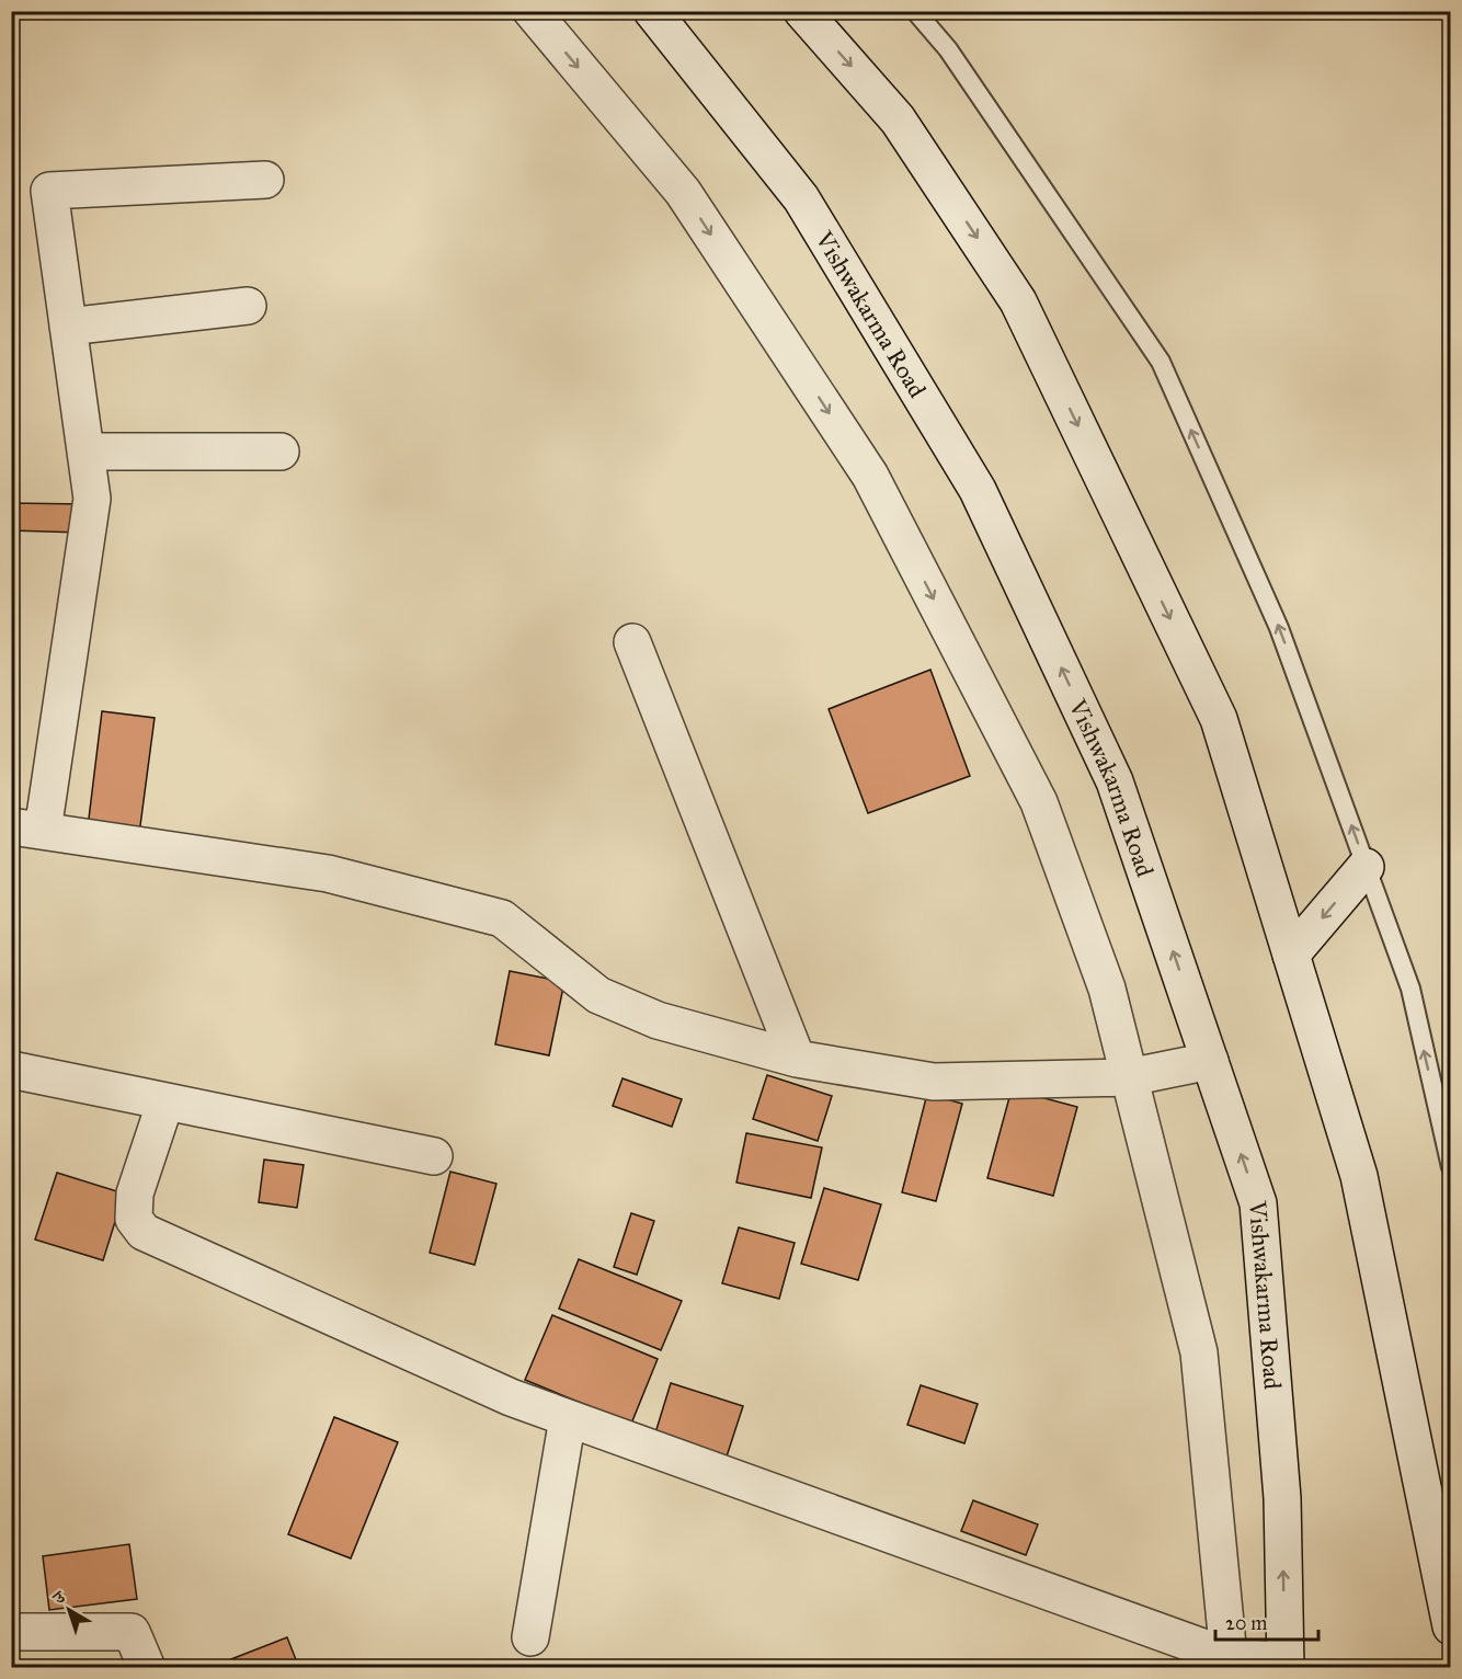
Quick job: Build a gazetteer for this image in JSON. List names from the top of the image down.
{
  "streets": {
    "street": ["Vishwakarma Road"]
  },
  "scale_bar": "20 m",
  "north": "top left"
}
